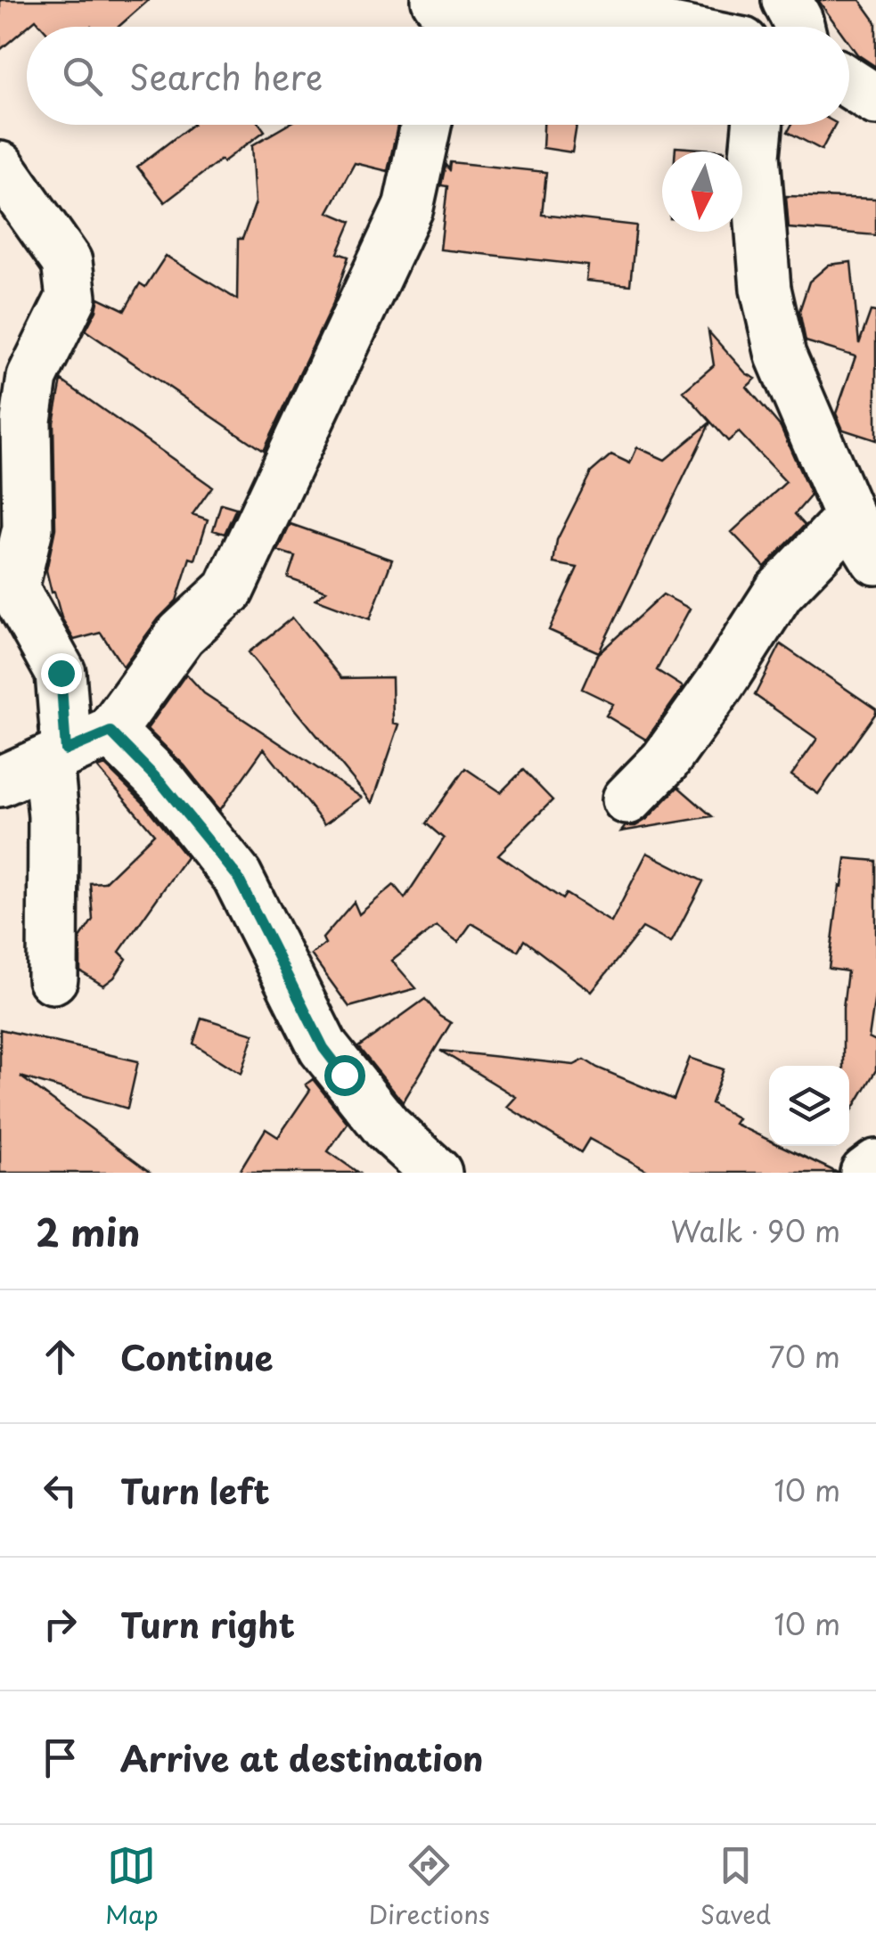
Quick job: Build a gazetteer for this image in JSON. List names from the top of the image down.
{
  "north": "bottom",
  "page": {
    "search": "Search here",
    "heading": ["2 min", "Walk · 90 m"],
    "list": [
      ["Continue", "70 m"],
      ["Turn left", "10 m"],
      ["Turn right", "10 m"],
      "Arrive at destination"
    ],
    "nav": ["Map", "Directions", "Saved"]
  }
}
